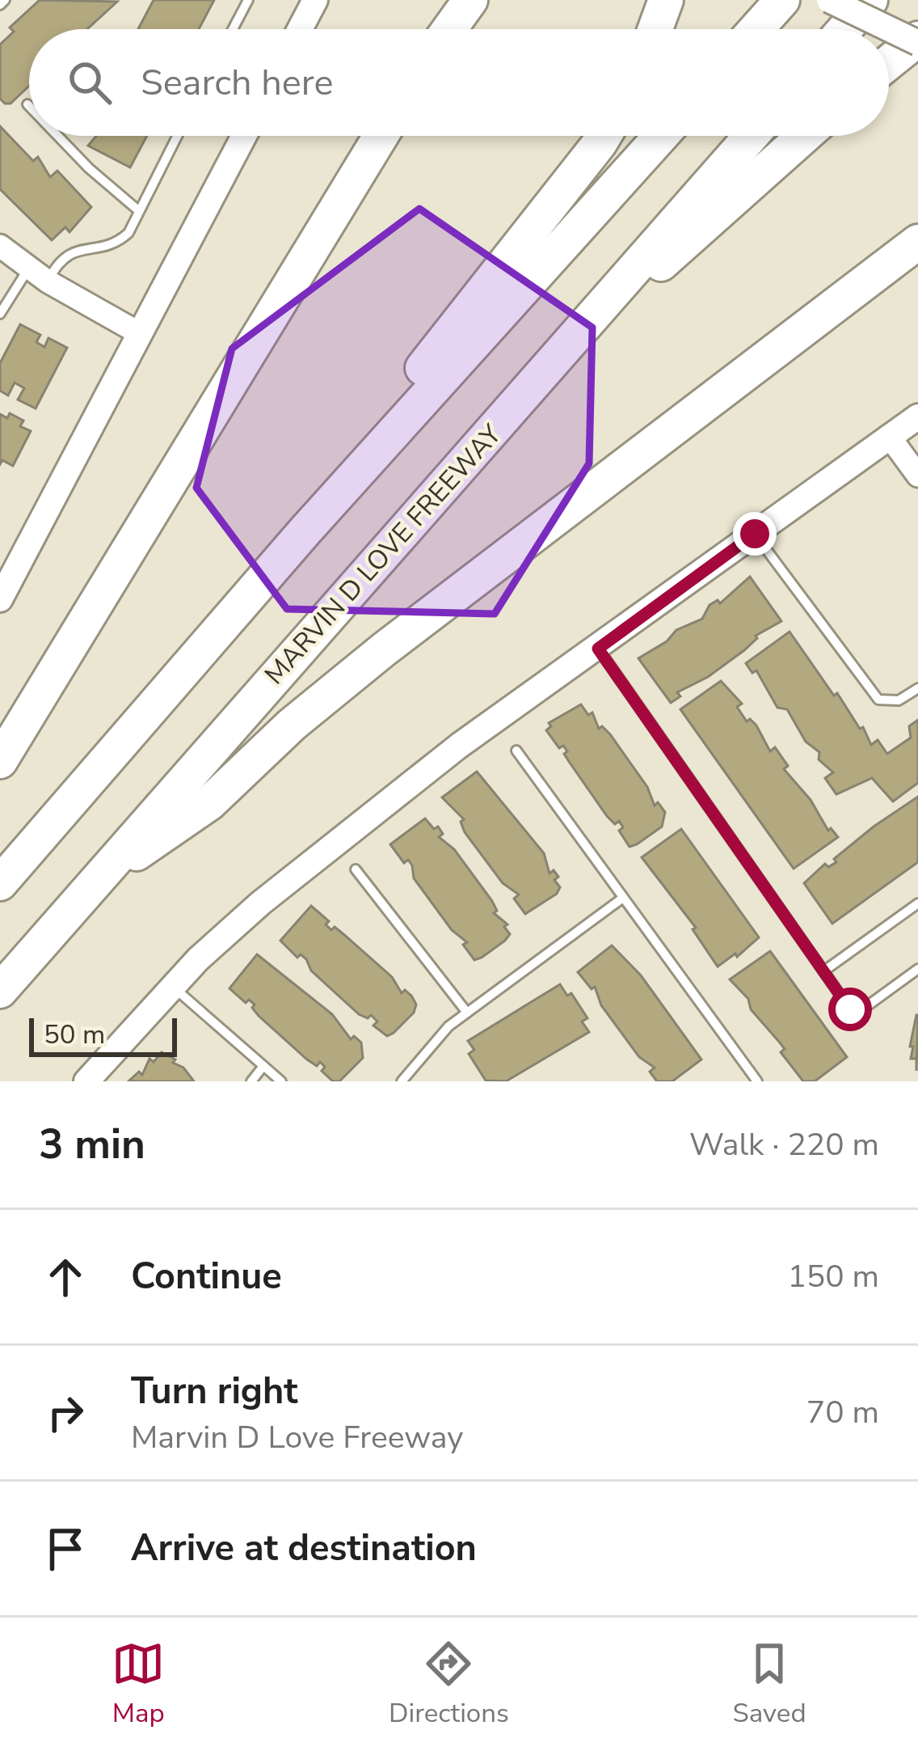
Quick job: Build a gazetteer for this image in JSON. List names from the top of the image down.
{
  "streets": {
    "highway": ["MARVIN D LOVE FREEWAY"]
  },
  "scale_bar": "50 m",
  "page": {
    "search": "Search here",
    "scale": "50 m",
    "heading": ["3 min", "Walk · 220 m"],
    "list": [
      ["Continue", "150 m"],
      ["Turn right", "Marvin D Love Freeway", "70 m"],
      "Arrive at destination"
    ],
    "nav": ["Map", "Directions", "Saved"]
  }
}
